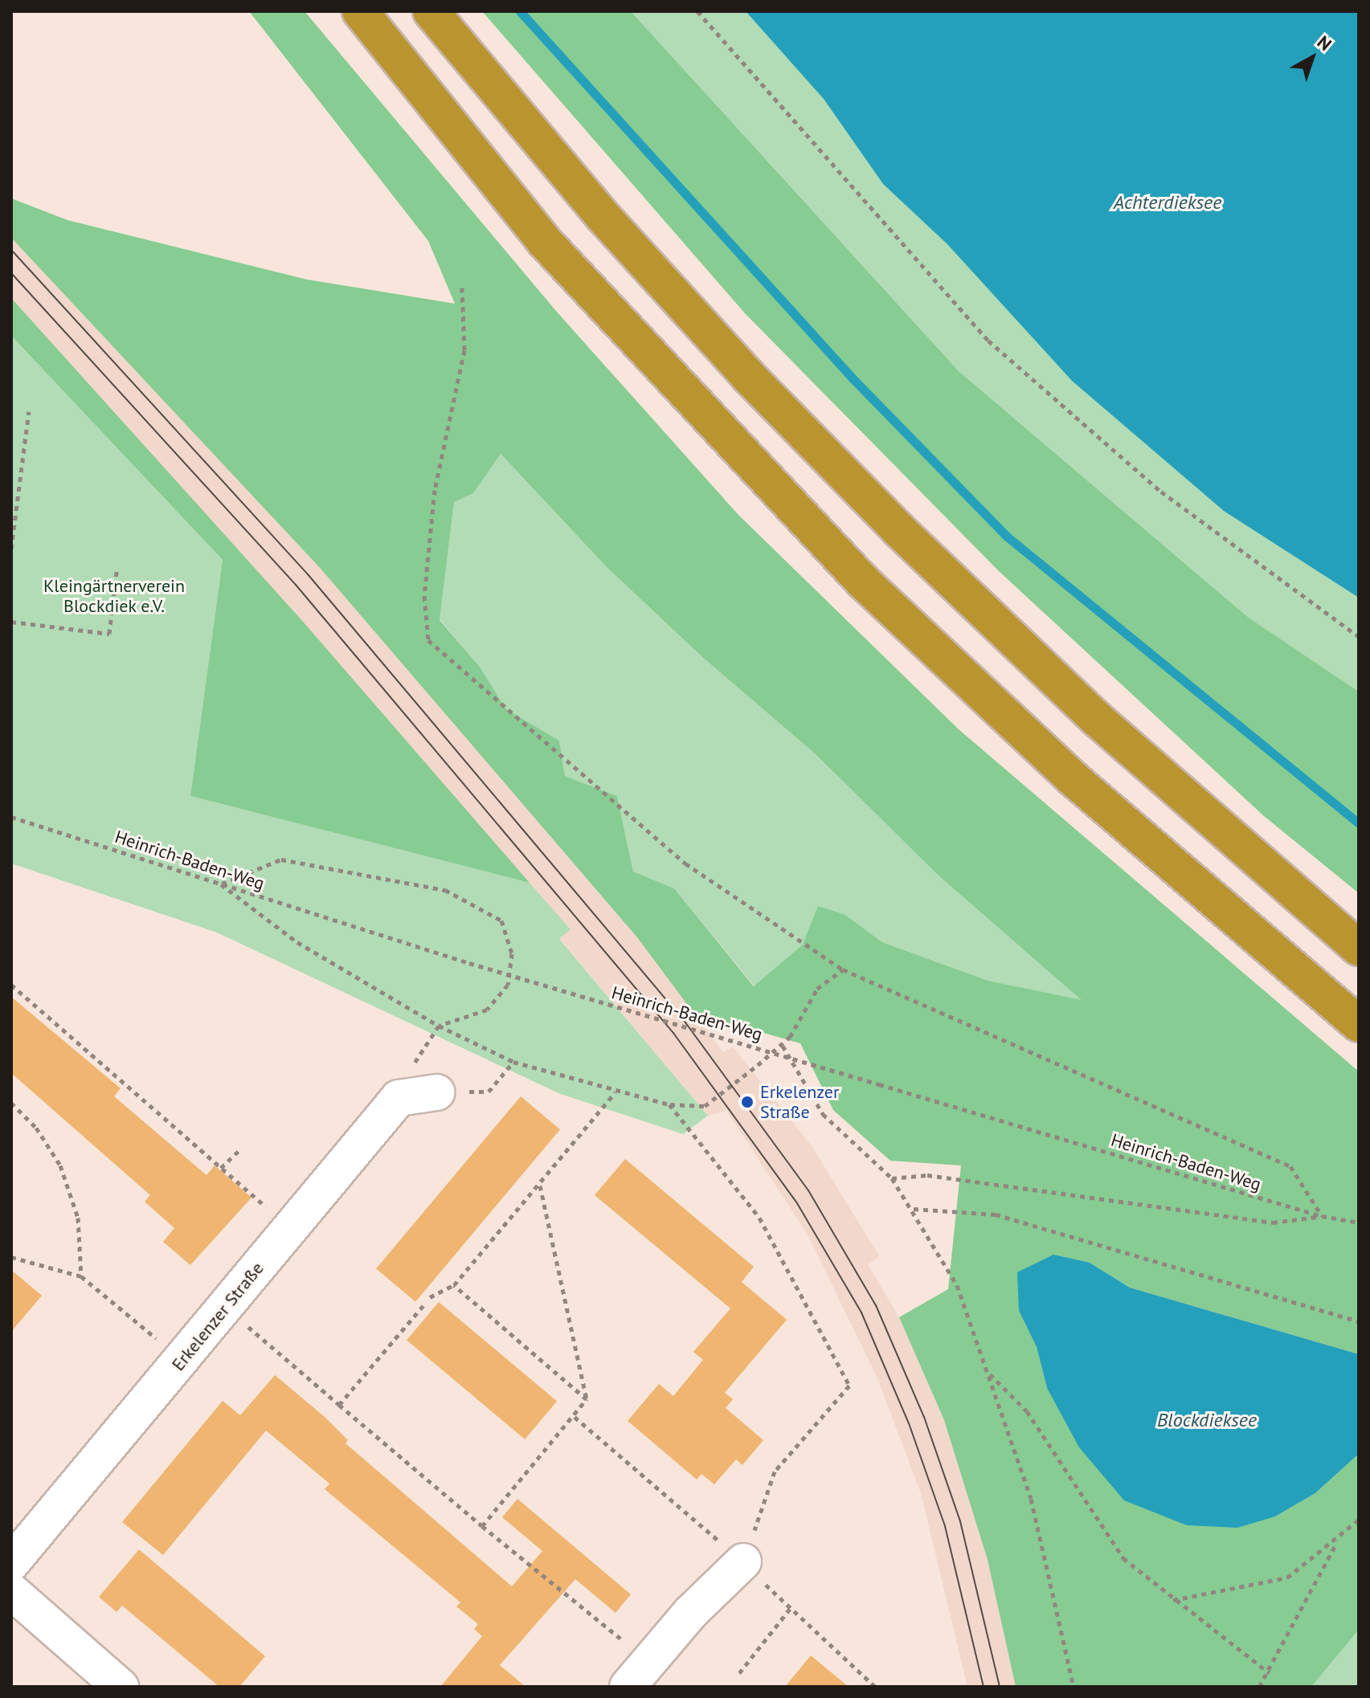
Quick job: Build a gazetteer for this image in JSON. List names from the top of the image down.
{
  "streets": {
    "street": ["Erkelenzer Straße"],
    "path": ["Heinrich-Baden-Weg"]
  },
  "water": ["Achterdieksee", "Blockdieksee"],
  "parks": ["Kleingärtnerverein Blockdiek e.V."],
  "places": ["Erkelenzer Straße"],
  "north": "top right"
}
